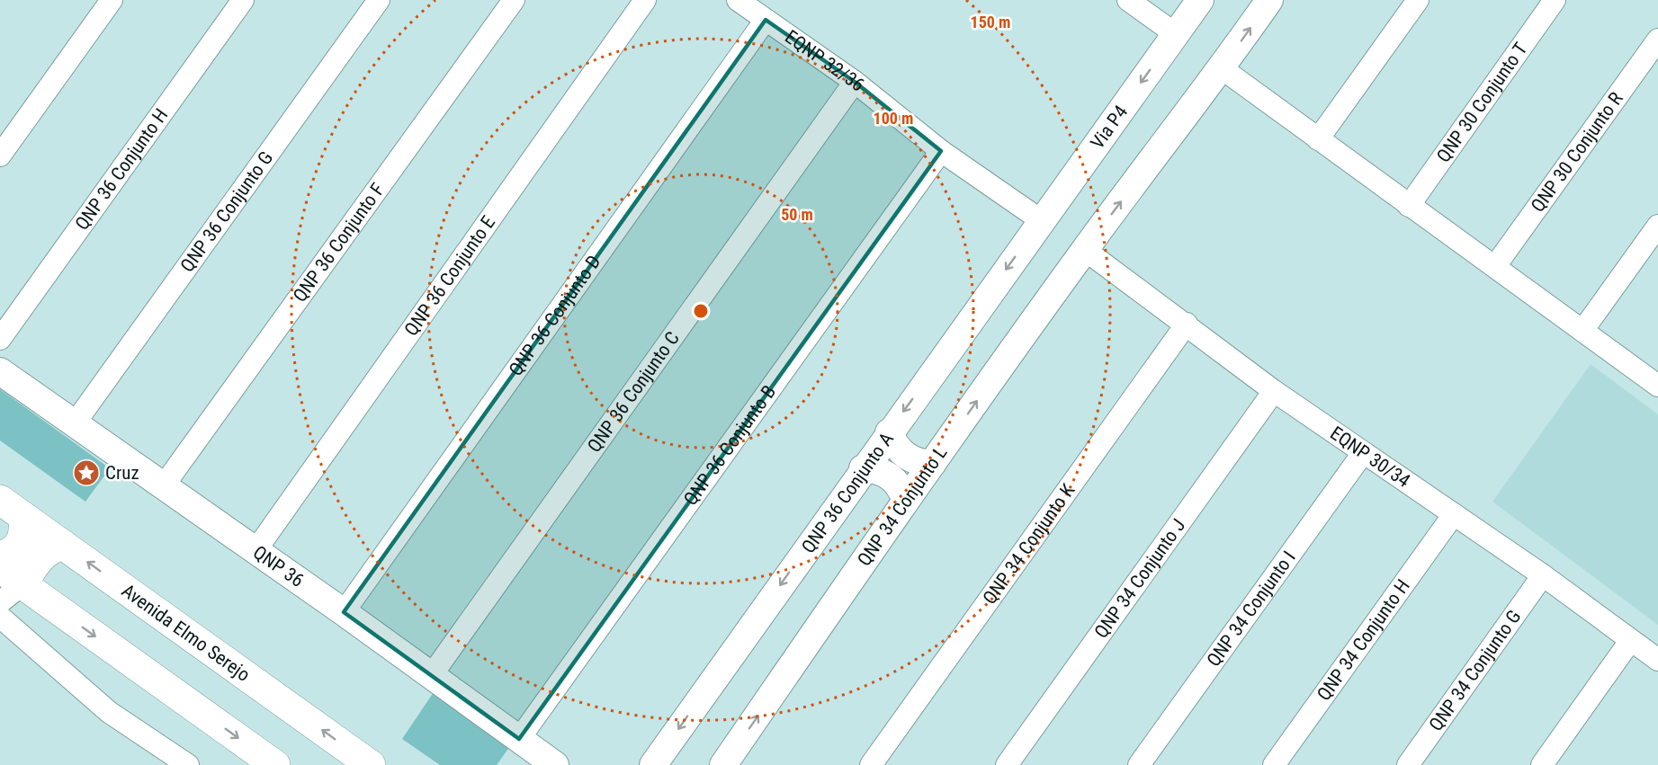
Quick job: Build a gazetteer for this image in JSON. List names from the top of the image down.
{
  "streets": {
    "main road": ["Avenida Elmo Serejo"],
    "street": [
      "EQNP 32/36",
      "QNP 30 Conjunto T",
      "Via P4",
      "QNP 30 Conjunto R",
      "QNP 36 Conjunto H",
      "QNP 36 Conjunto G",
      "QNP 36 Conjunto F",
      "QNP 36 Conjunto E",
      "QNP 36 Conjunto D",
      "QNP 36 Conjunto C",
      "QNP 36 Conjunto B",
      "EQNP 30/34",
      "QNP 36 Conjunto A",
      "QNP 34 Conjunto L",
      "QNP 34 Conjunto K",
      "QNP 36",
      "QNP 34 Conjunto J",
      "QNP 34 Conjunto I",
      "QNP 34 Conjunto H",
      "QNP 34 Conjunto G"
    ]
  },
  "crossings": [
    ["EQNP 32/36", "Via P4"],
    ["EQNP 32/36", "QNP 36 Conjunto D"],
    ["EQNP 32/36", "QNP 36 Conjunto C"],
    ["EQNP 32/36", "QNP 36 Conjunto B"],
    ["EQNP 32/36", "QNP 36 Conjunto A"],
    ["Via P4", "QNP 36 Conjunto A"],
    ["QNP 36 Conjunto G", "QNP 36"],
    ["QNP 36 Conjunto F", "QNP 36"],
    ["QNP 36 Conjunto E", "QNP 36"],
    ["QNP 36 Conjunto D", "QNP 36"],
    ["QNP 36 Conjunto C", "QNP 36"],
    ["QNP 36 Conjunto B", "QNP 36"],
    ["EQNP 30/34", "QNP 34 Conjunto L"],
    ["EQNP 30/34", "QNP 34 Conjunto K"],
    ["EQNP 30/34", "QNP 34 Conjunto J"],
    ["EQNP 30/34", "QNP 34 Conjunto I"],
    ["EQNP 30/34", "QNP 34 Conjunto H"],
    ["EQNP 30/34", "QNP 34 Conjunto G"]
  ],
  "one_way": ["QNP 36 Conjunto A", "QNP 34 Conjunto L"],
  "places": {
    "place": ["Cruz"]
  },
  "rings": ["150 m", "100 m", "50 m"]
}
